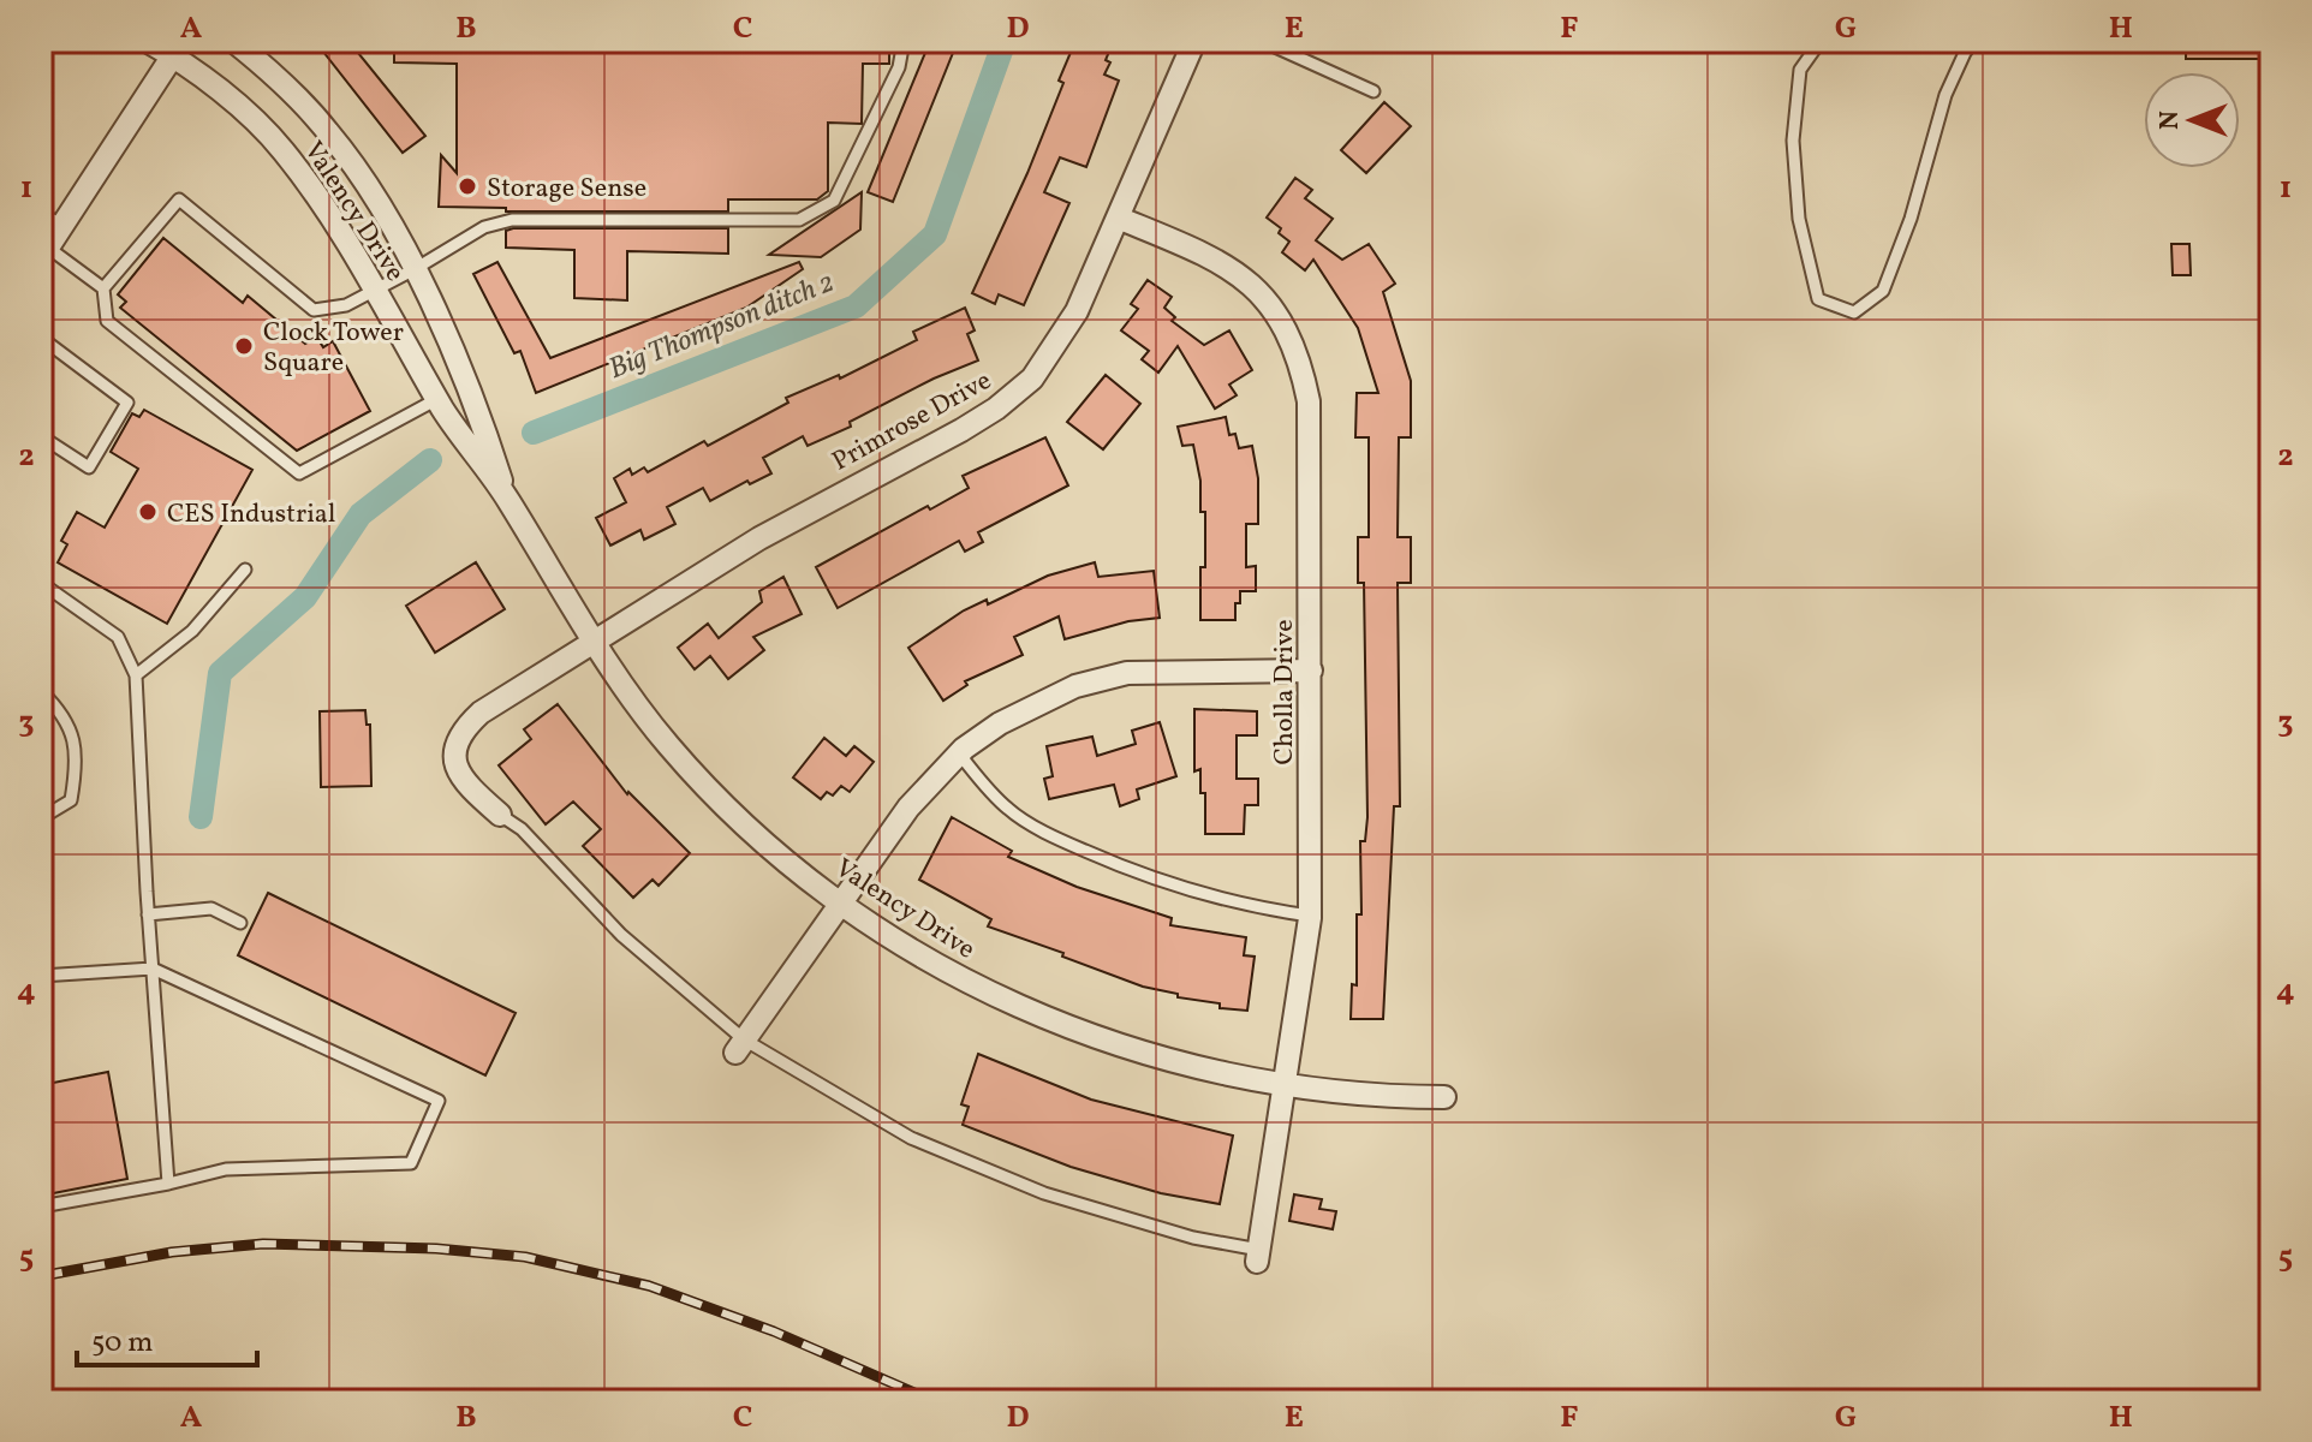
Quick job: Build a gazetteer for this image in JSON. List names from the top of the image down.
{
  "streets": {
    "street": ["Valency Drive", "Primrose Drive", "Cholla Drive"]
  },
  "crossings": [
    ["Valency Drive", "Primrose Drive"],
    ["Valency Drive", "Cholla Drive"],
    ["Primrose Drive", "Cholla Drive"]
  ],
  "water": ["Big Thompson ditch 2"],
  "places": ["Storage Sense", "Clock Tower Square", "CES Industrial"],
  "scale_bar": "50 m",
  "north": "left",
  "grid": {
    "columns": [
      "A",
      "B",
      "C",
      "D",
      "E",
      "F",
      "G",
      "H"
    ],
    "rows": [
      "1",
      "2",
      "3",
      "4",
      "5"
    ]
  }
}
